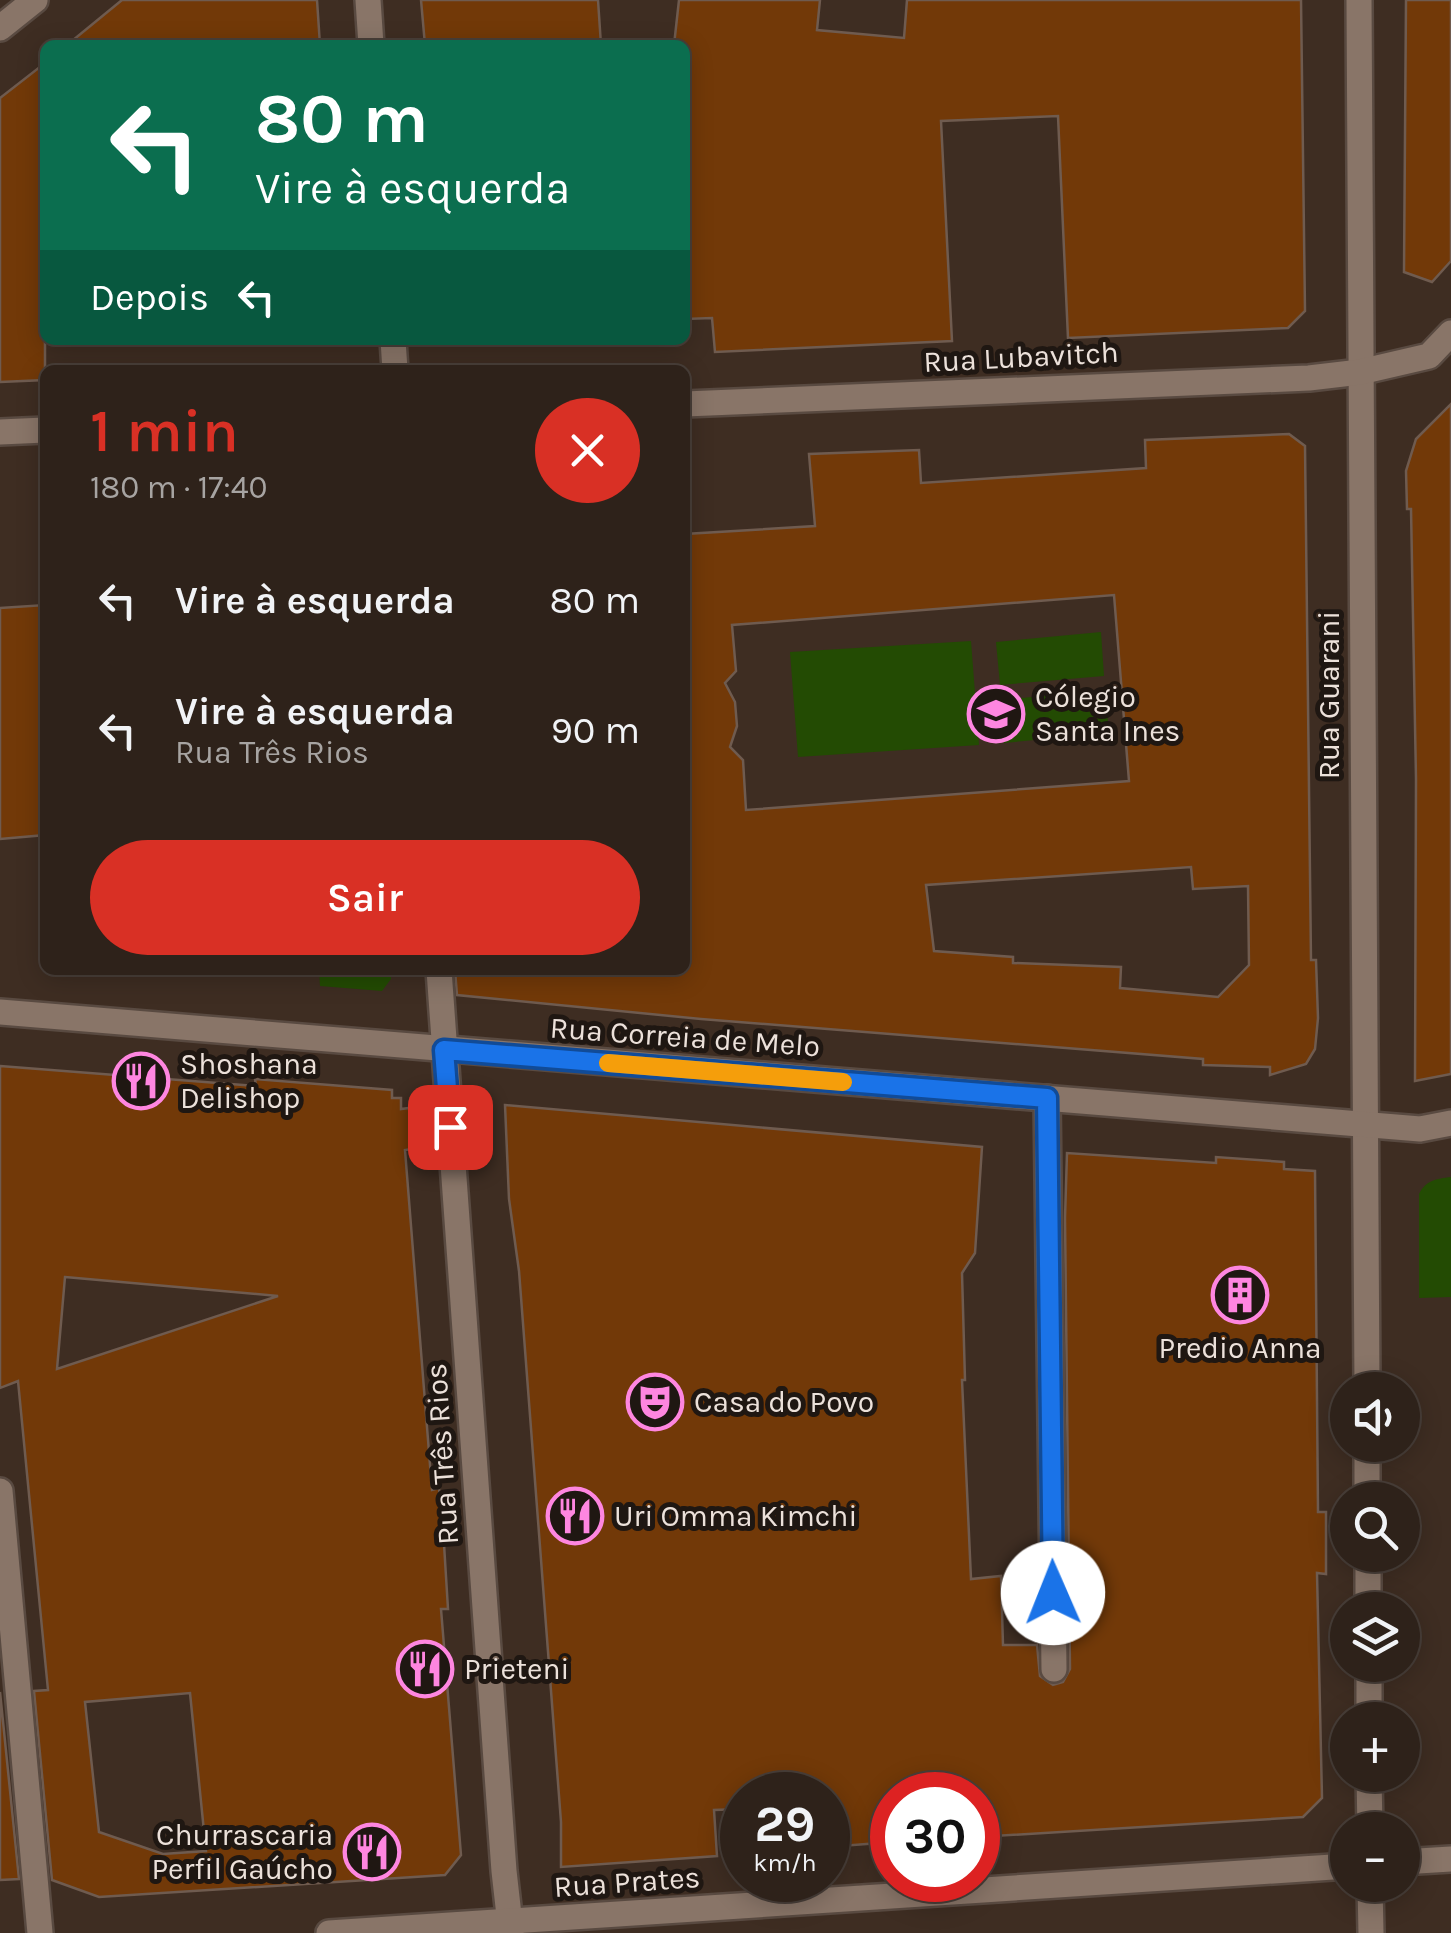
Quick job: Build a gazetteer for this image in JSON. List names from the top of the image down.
{
  "streets": {
    "street": [
      "Rua Lubavitch",
      "Rua Guarani",
      "Rua Correia de Melo",
      "Rua Três Rios",
      "Rua Prates"
    ]
  },
  "crossings": [
    ["Rua Lubavitch", "Rua Guarani"],
    ["Rua Guarani", "Rua Correia de Melo"],
    ["Rua Correia de Melo", "Rua Três Rios"],
    ["Rua Três Rios", "Rua Prates"]
  ],
  "places": {
    "school or university": ["Cólegio Santa Ines"],
    "restaurant": [
      "Shoshana Delishop",
      "Uri Omma Kimchi",
      "Prieteni",
      "Churrascaria Perfil Gaúcho"
    ],
    "building": ["Predio Anna"],
    "theatre": ["Casa do Povo"]
  },
  "page": {
    "turn": ["80 m", "Vire à esquerda"],
    "then": "Depois",
    "heading": ["1 min", "180 m · 17:40"],
    "list": [
      {
        "name": "Vire à esquerda",
        "value": "80 m"
      },
      {
        "name": "Vire à esquerda",
        "note": "Rua Três Rios",
        "value": "90 m"
      }
    ],
    "buttons": "Sair",
    "map_buttons": ["+", "−"],
    "speed": "29 km/h",
    "limit": "30"
  }
}
